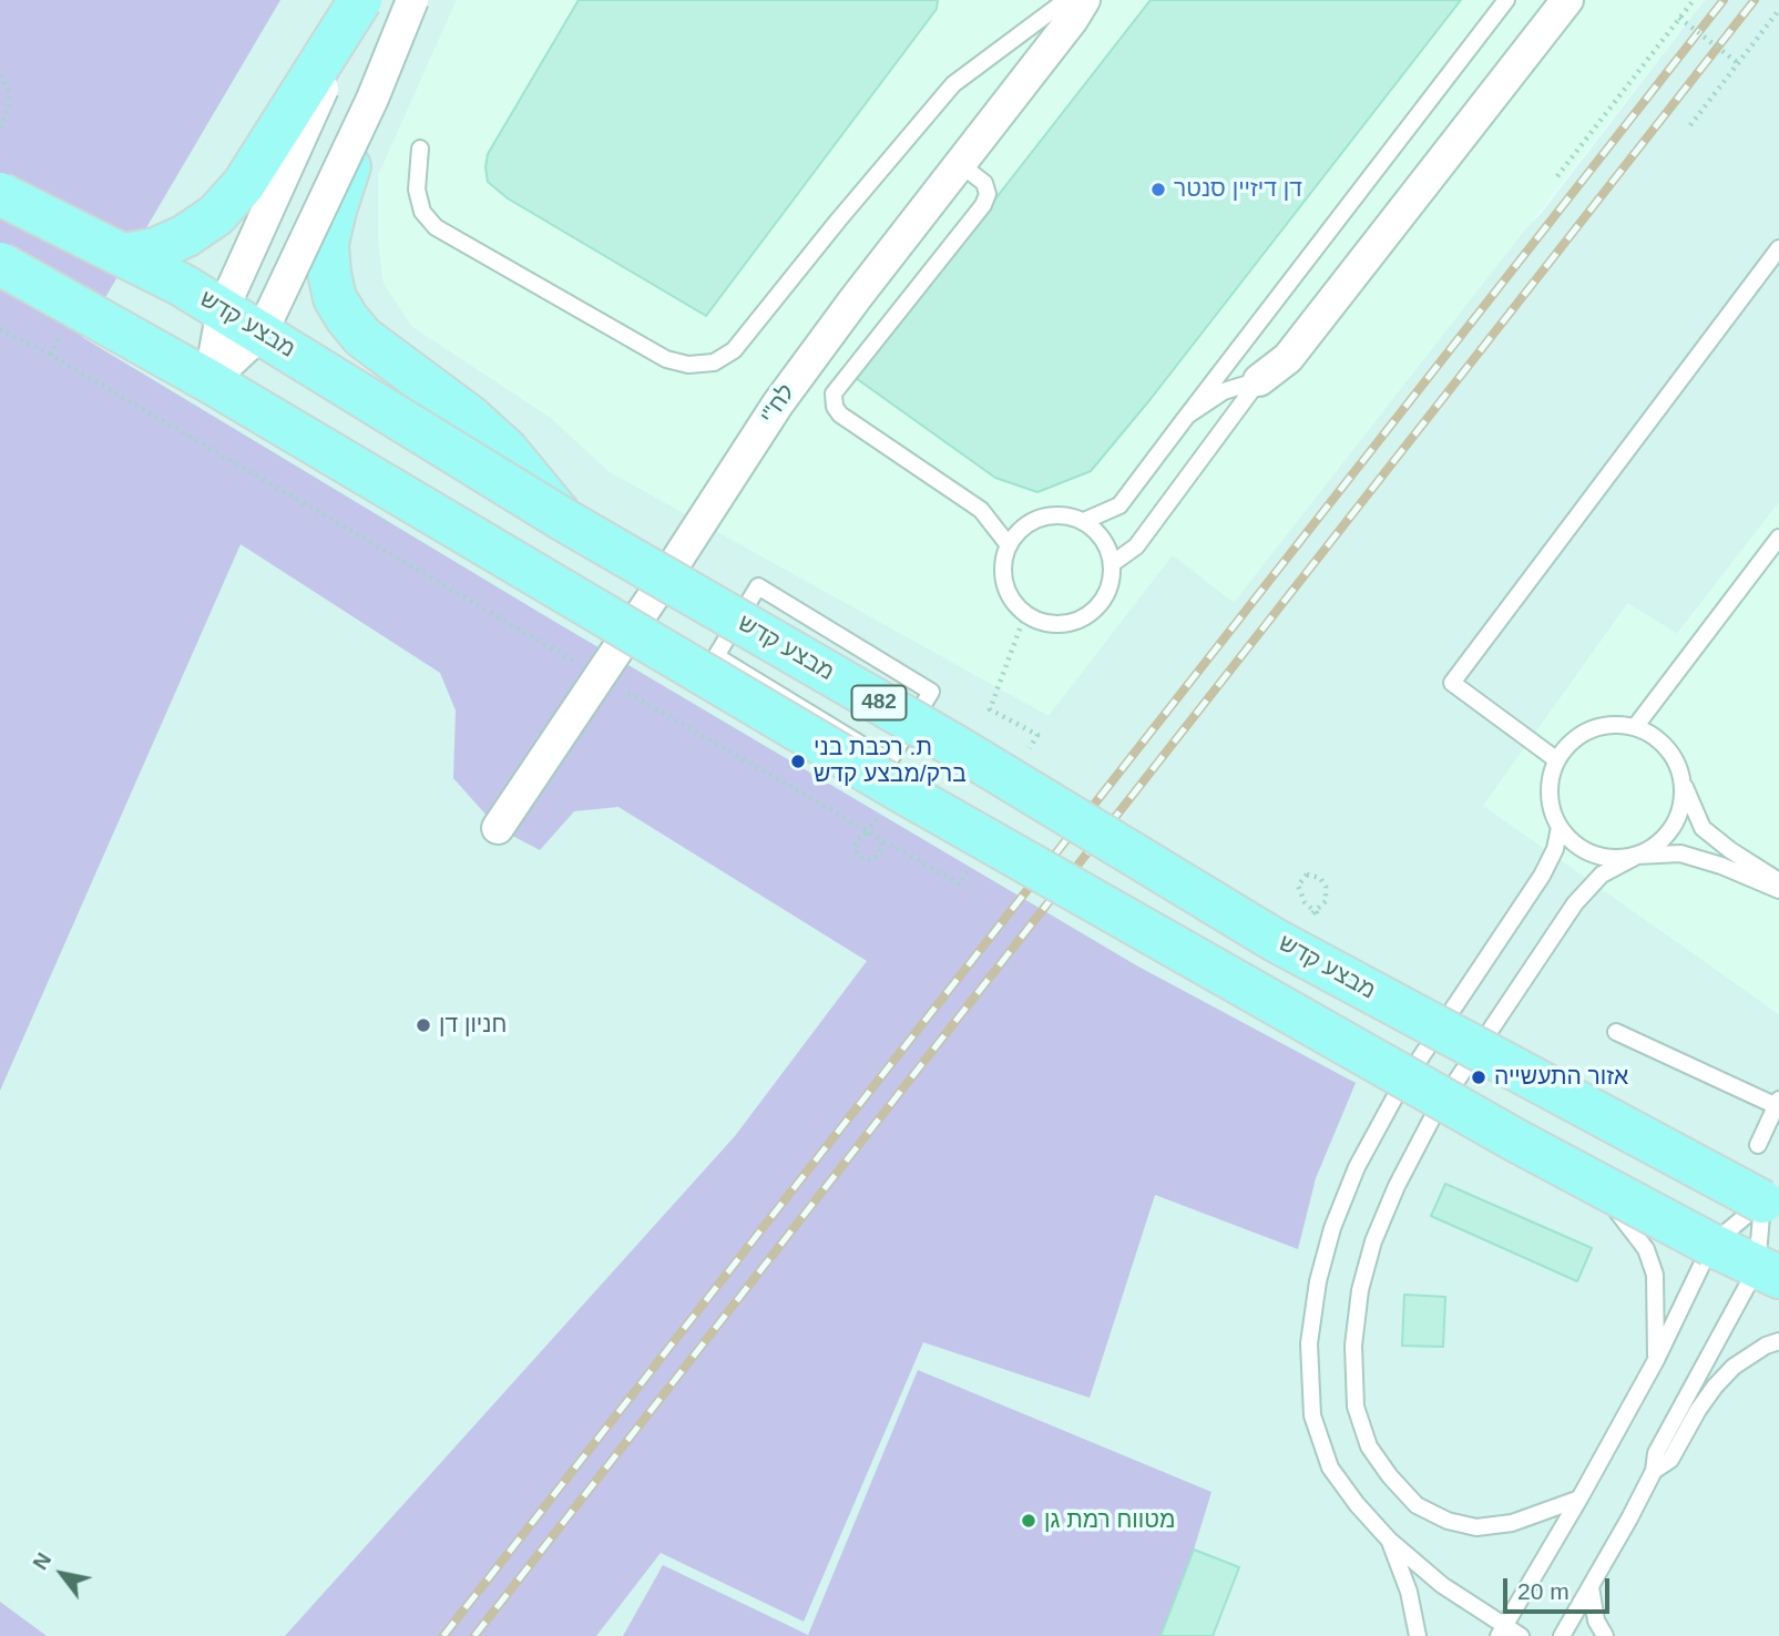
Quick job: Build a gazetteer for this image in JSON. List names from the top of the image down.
{
  "streets": {
    "main road": ["מבצע קדש", "482"],
    "street": ["לח\"י"]
  },
  "places": [
    "דן דיזיין סנטר",
    "ת. רכבת בני ברק/מבצע קדש",
    "חניון דן",
    "אזור התעשייה",
    "מטווח רמת גן"
  ],
  "scale_bar": "20 m",
  "north": "top left"
}
